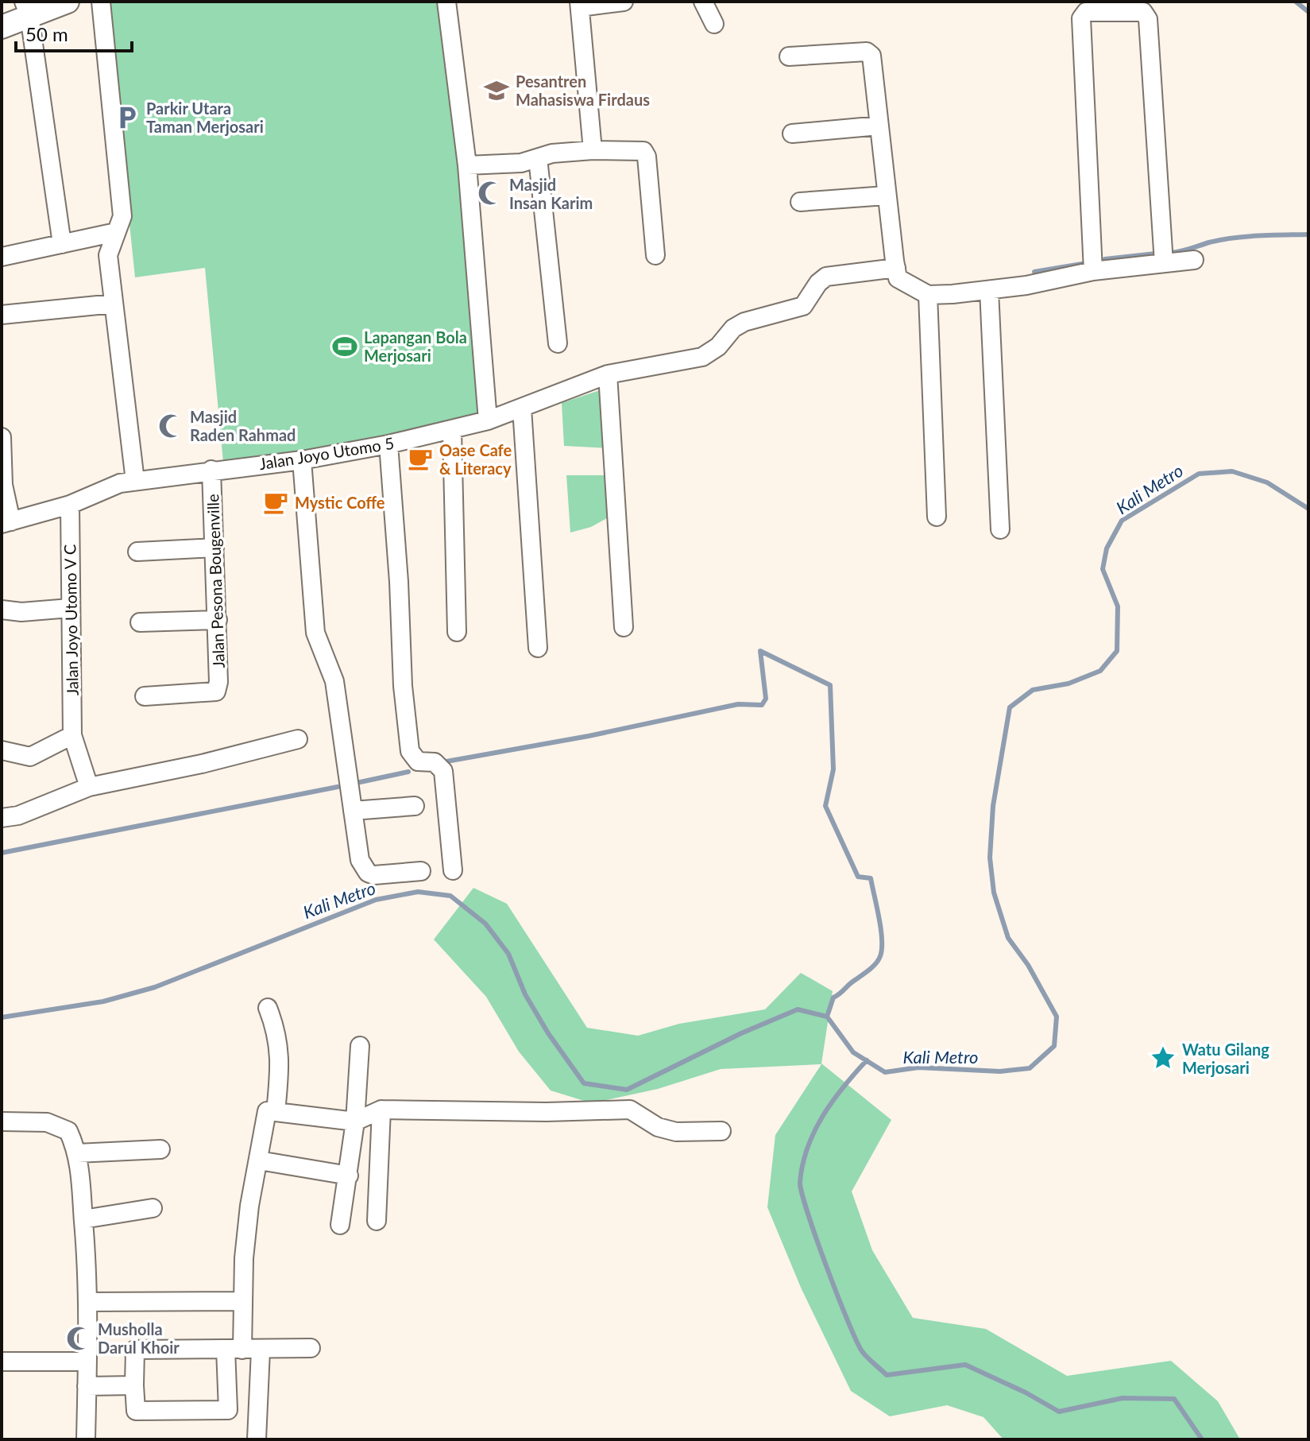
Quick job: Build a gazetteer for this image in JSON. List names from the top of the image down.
{
  "streets": {
    "street": ["Jalan Joyo Utomo 5", "Jalan Pesona Bougenville", "Jalan Joyo Utomo V C"]
  },
  "crossings": [
    ["Jalan Joyo Utomo 5", "Jalan Pesona Bougenville"],
    ["Jalan Joyo Utomo 5", "Jalan Joyo Utomo V C"]
  ],
  "water": ["Kali Metro"],
  "places": {
    "school or university": ["Pesantren Mahasiswa Firdaus"],
    "parking": ["Parkir Utara Taman Merjosari"],
    "mosque": ["Masjid Insan Karim", "Masjid Raden Rahmad", "Musholla Darul Khoir"],
    "sports": ["Lapangan Bola Merjosari"],
    "cafe": ["Oase Cafe & Literacy", "Mystic Coffe"],
    "place": ["Watu Gilang Merjosari"]
  },
  "scale_bar": "50 m"
}
